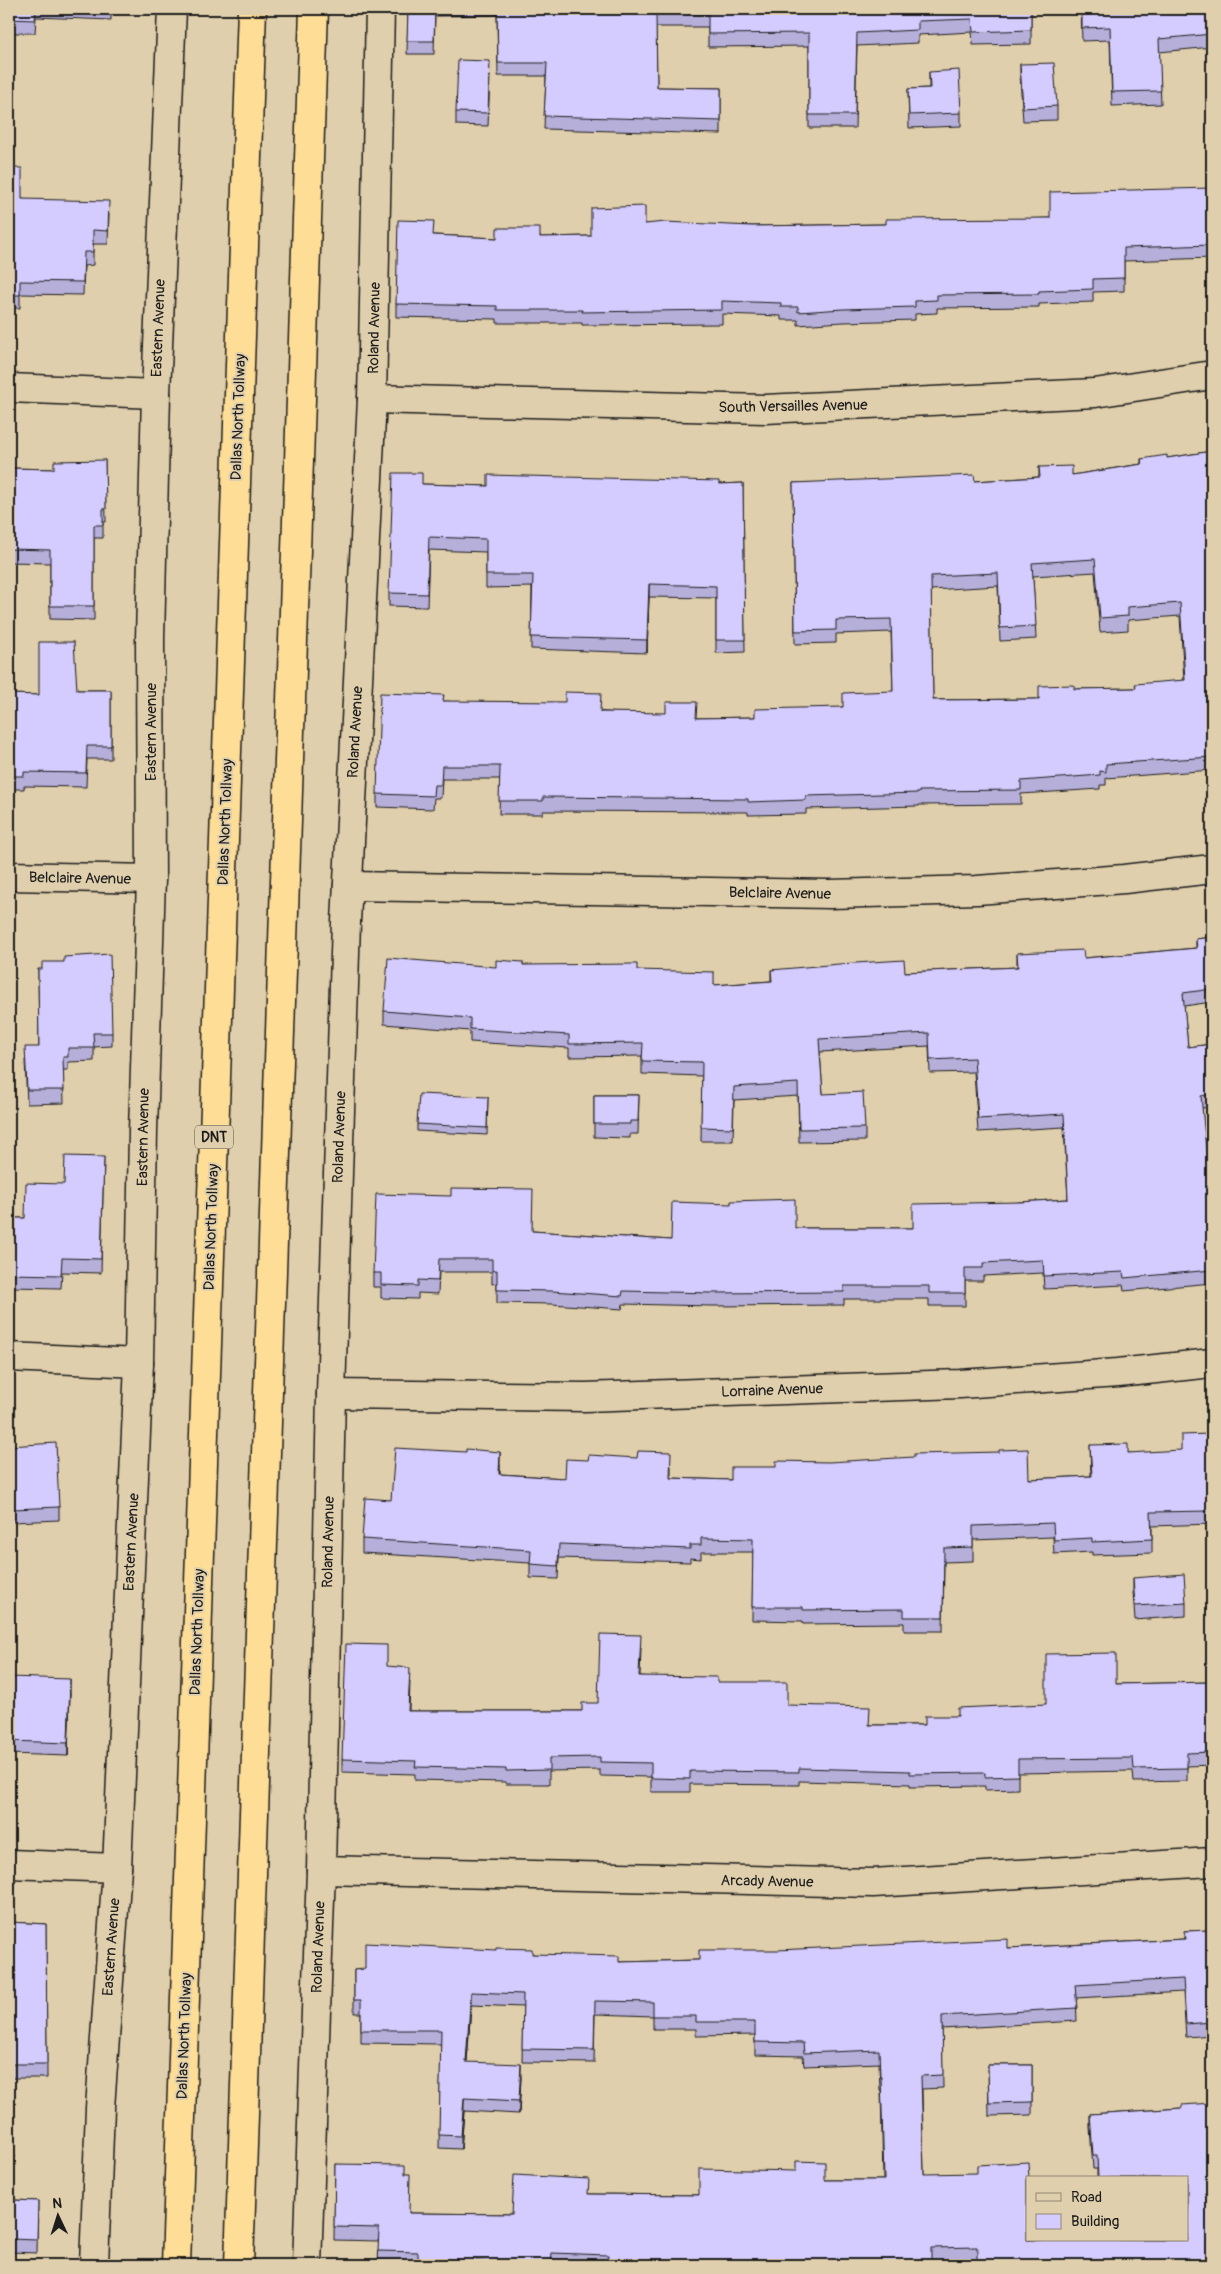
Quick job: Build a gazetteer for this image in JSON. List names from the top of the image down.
{
  "streets": {
    "highway": ["Dallas North Tollway", "DNT"],
    "street": [
      "Eastern Avenue",
      "Roland Avenue",
      "South Versailles Avenue",
      "Belclaire Avenue",
      "Lorraine Avenue",
      "Arcady Avenue"
    ]
  },
  "crossings": [
    ["Eastern Avenue", "Belclaire Avenue"],
    ["Roland Avenue", "South Versailles Avenue"],
    ["Roland Avenue", "Belclaire Avenue"],
    ["Roland Avenue", "Lorraine Avenue"],
    ["Roland Avenue", "Arcady Avenue"]
  ],
  "legend": ["Road", "Building"],
  "north": "top"
}
